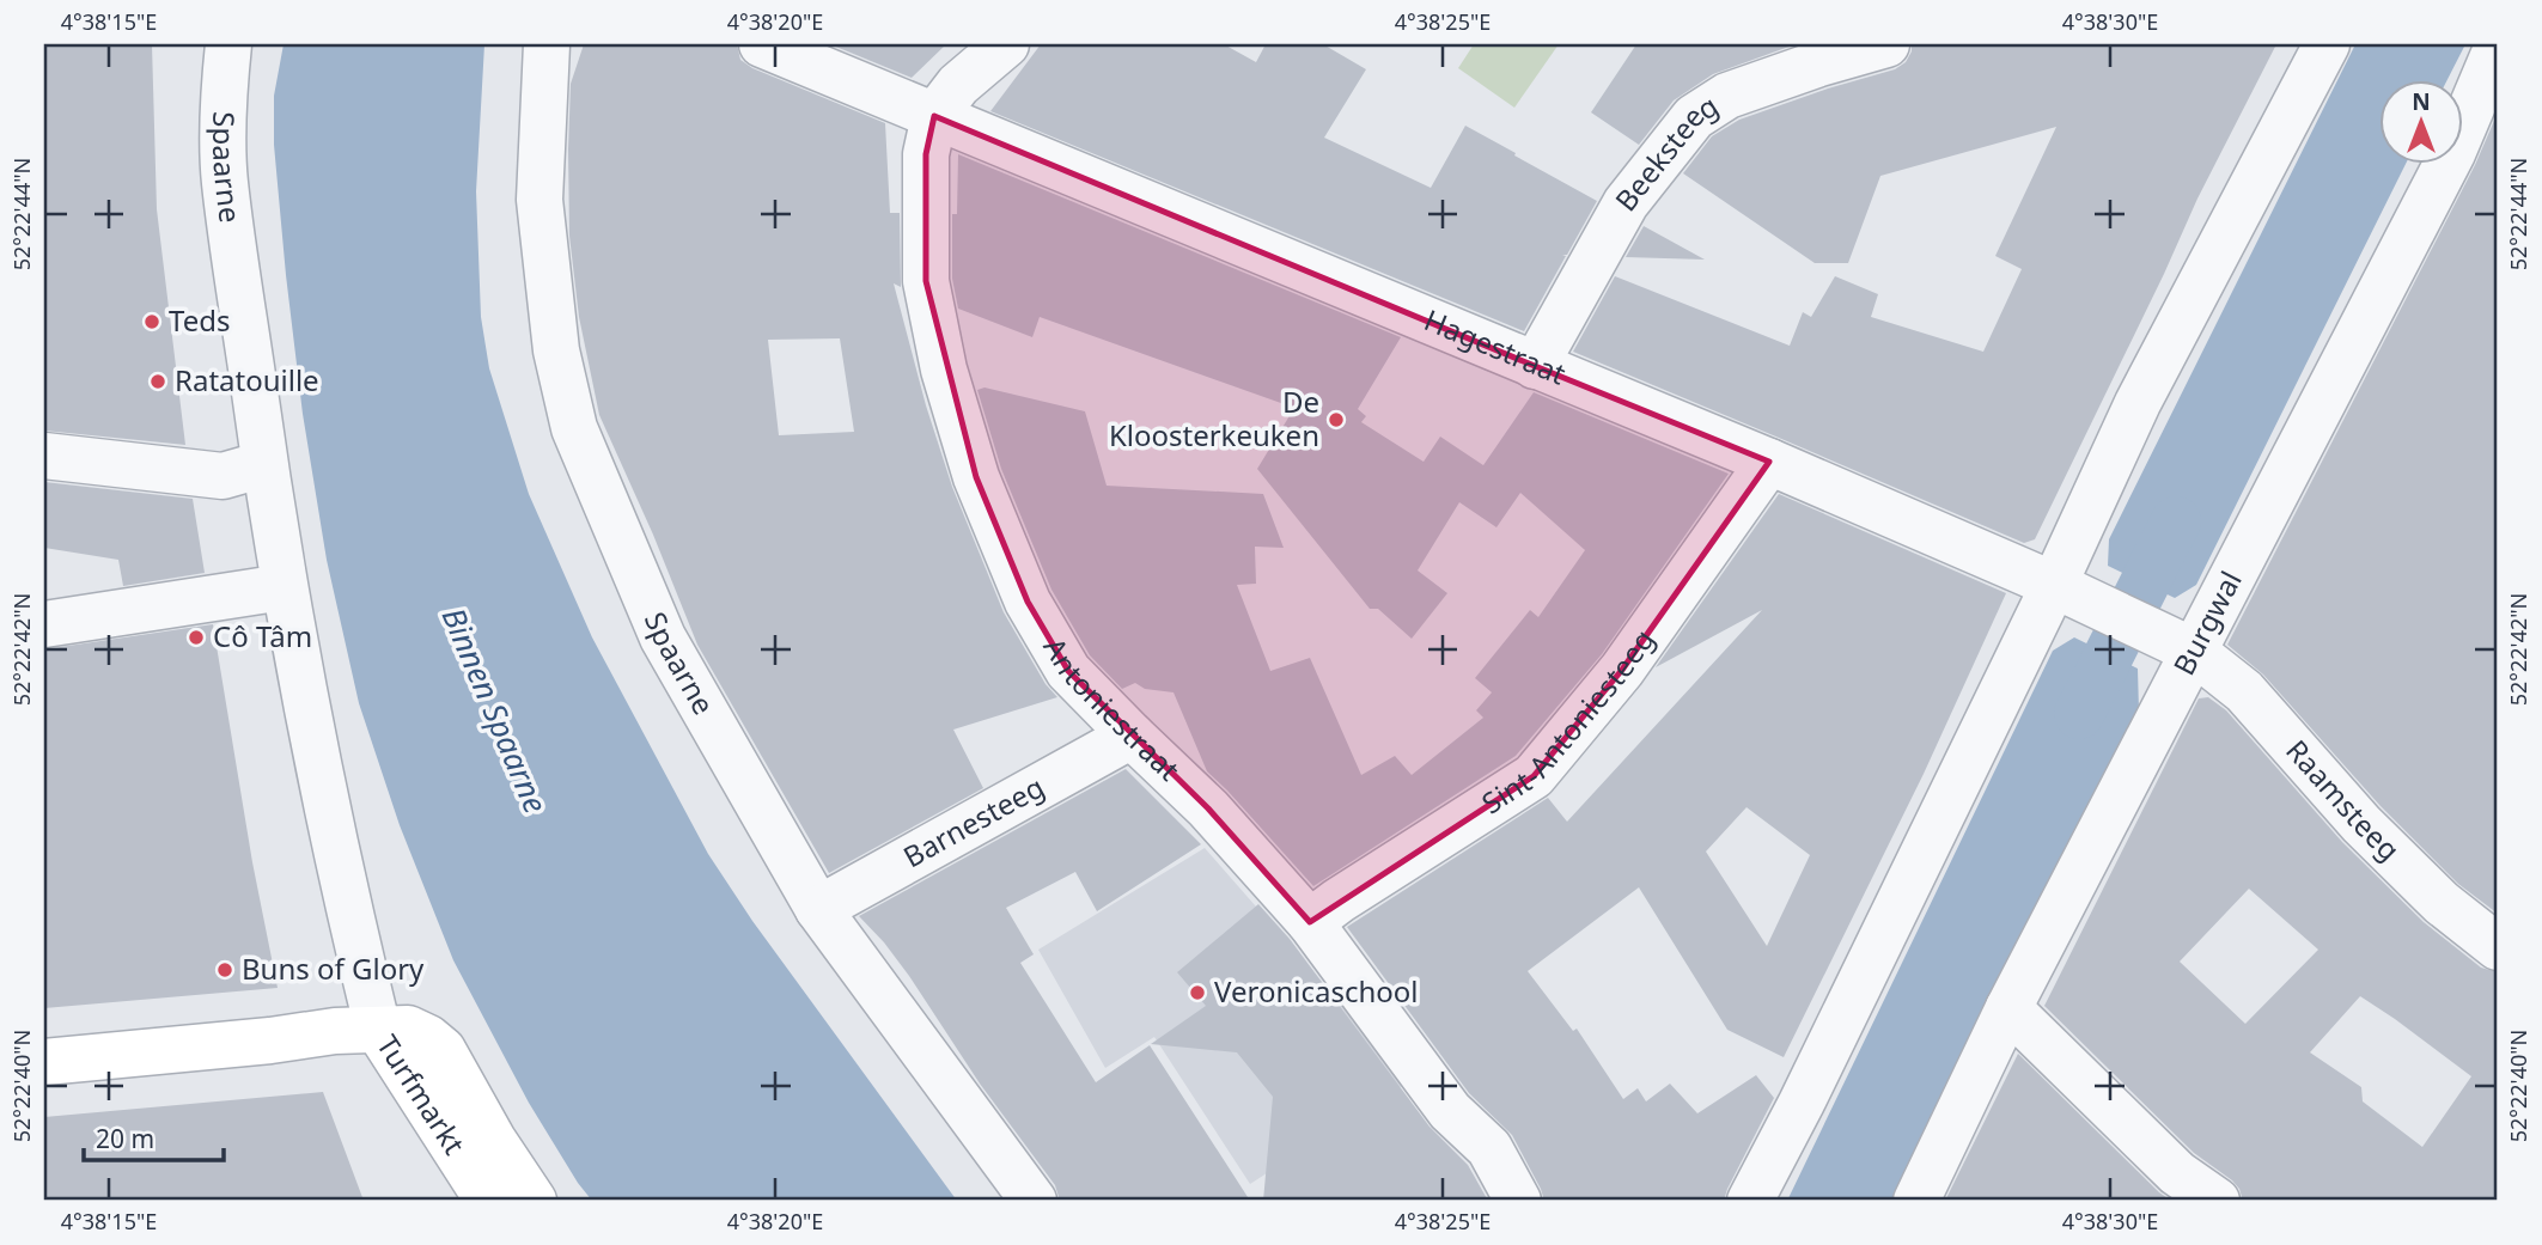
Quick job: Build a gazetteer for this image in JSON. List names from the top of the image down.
{
  "streets": {
    "street": [
      "Beeksteeg",
      "Spaarne",
      "Hagestraat",
      "Burgwal",
      "Antoniestraat",
      "Sint-Antoniesteeg",
      "Raamsteeg",
      "Barnesteeg",
      "Turfmarkt"
    ]
  },
  "crossings": [
    ["Beeksteeg", "Hagestraat"],
    ["Spaarne", "Barnesteeg"],
    ["Spaarne", "Turfmarkt"],
    ["Hagestraat", "Antoniestraat"],
    ["Hagestraat", "Sint-Antoniesteeg"],
    ["Hagestraat", "Raamsteeg"],
    ["Burgwal", "Raamsteeg"],
    ["Antoniestraat", "Sint-Antoniesteeg"],
    ["Antoniestraat", "Barnesteeg"]
  ],
  "water": ["Binnen Spaarne"],
  "places": [
    "Teds",
    "Ratatouille",
    "De Kloosterkeuken",
    "Cô Tâm",
    "Buns of Glory",
    "Veronicaschool"
  ],
  "scale_bar": "20 m",
  "north": "top",
  "coordinates": [
    "4°38'15\"E",
    "4°38'20\"E",
    "4°38'25\"E",
    "4°38'30\"E",
    "52°22'44\"N",
    "52°22'42\"N",
    "52°22'40\"N"
  ]
}
